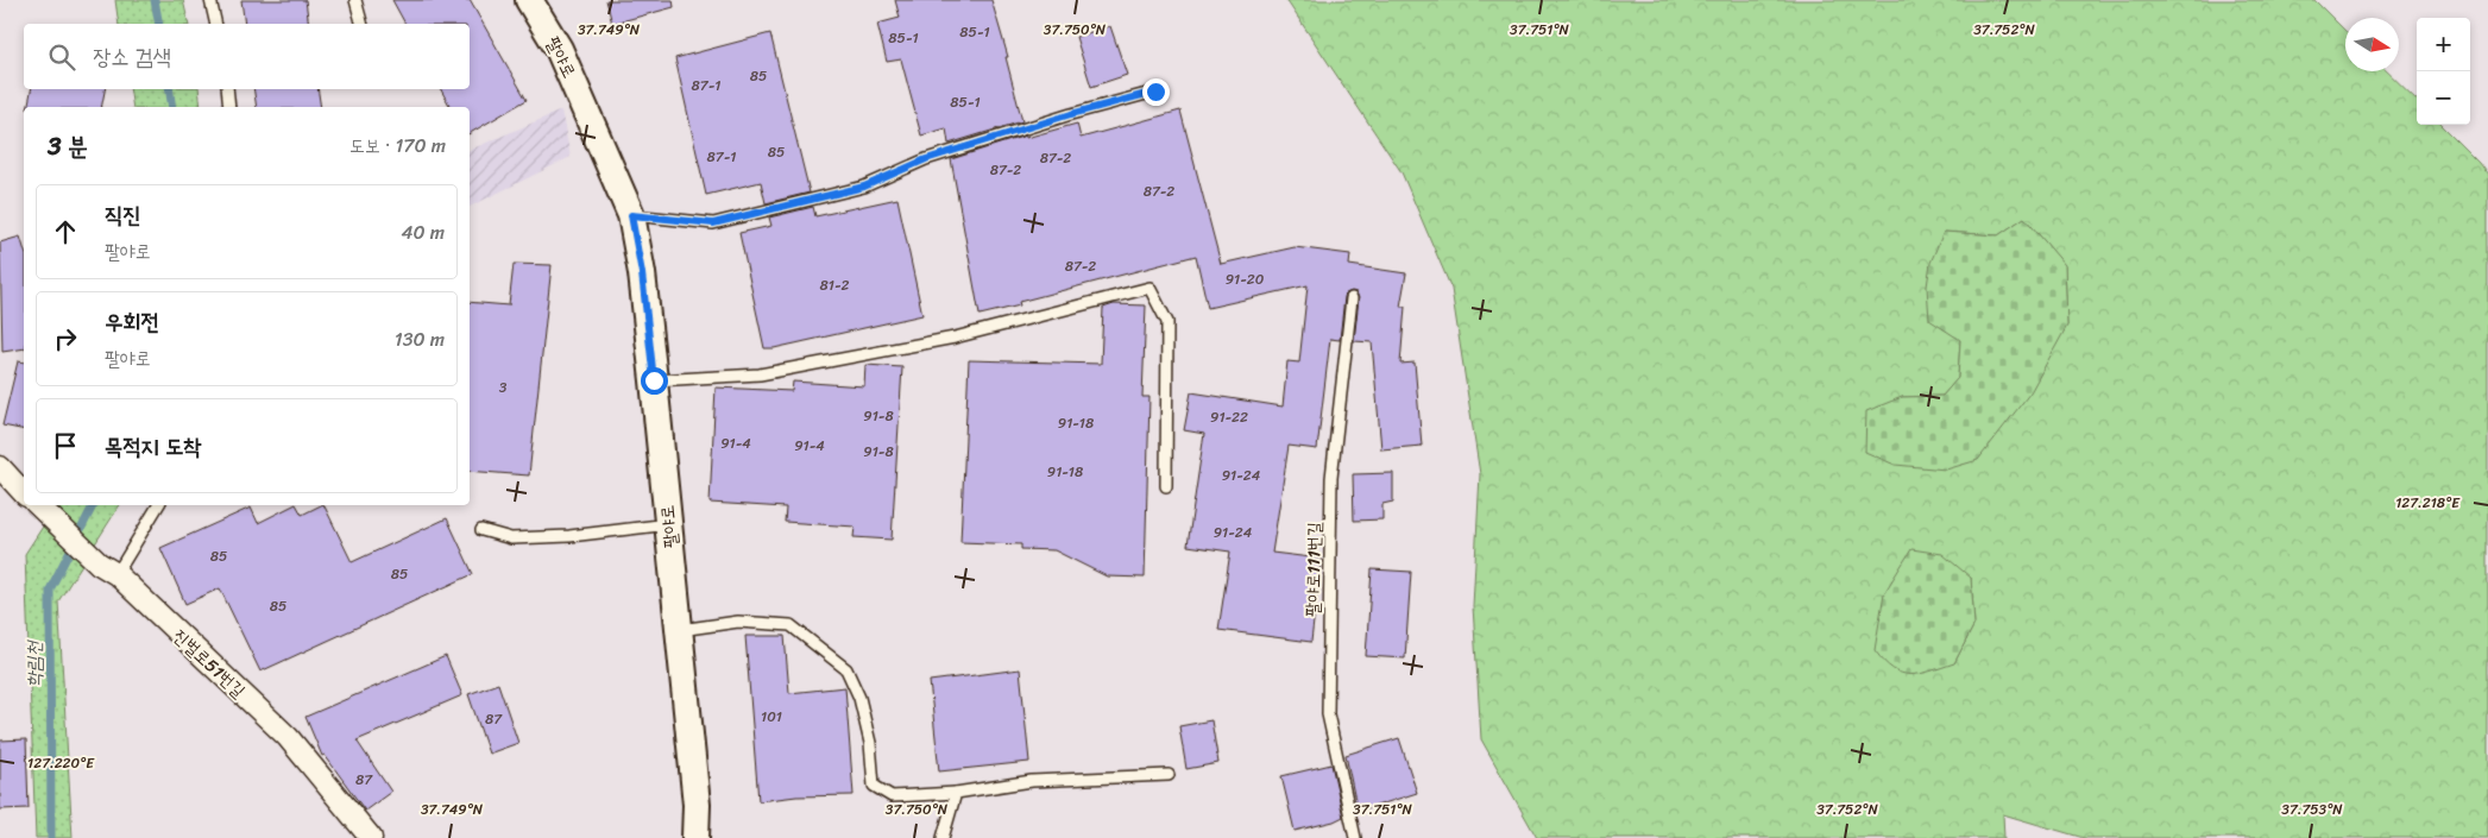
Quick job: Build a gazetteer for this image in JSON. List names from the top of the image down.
{
  "streets": {
    "street": ["팔야로", "진벌로51번길"],
    "lane": ["팔야로111번길"]
  },
  "water": ["학림천"],
  "house_numbers": [
    "85-1",
    "85-1",
    "85",
    "87-1",
    "85-1",
    "85",
    "87-1",
    "87-2",
    "87-2",
    "87-2",
    "87-2",
    "91-20",
    "81-2",
    "3",
    "91-8",
    "91-22",
    "91-18",
    "91-4",
    "91-4",
    "91-8",
    "91-18",
    "91-24",
    "91-24",
    "85",
    "85",
    "85",
    "101",
    "87",
    "87"
  ],
  "north": "right",
  "page": {
    "map_buttons": ["+", "−"],
    "search": "장소 검색",
    "heading": ["3 분", "도보 · 170 m"],
    "list": [
      ["직진", "팔야로", "40 m"],
      ["우회전", "팔야로", "130 m"],
      "목적지 도착"
    ]
  },
  "coordinates": [
    "37.749°N",
    "37.750°N",
    "37.751°N",
    "37.752°N",
    "127.218°E",
    "127.220°E",
    "37.753°N"
  ]
}
